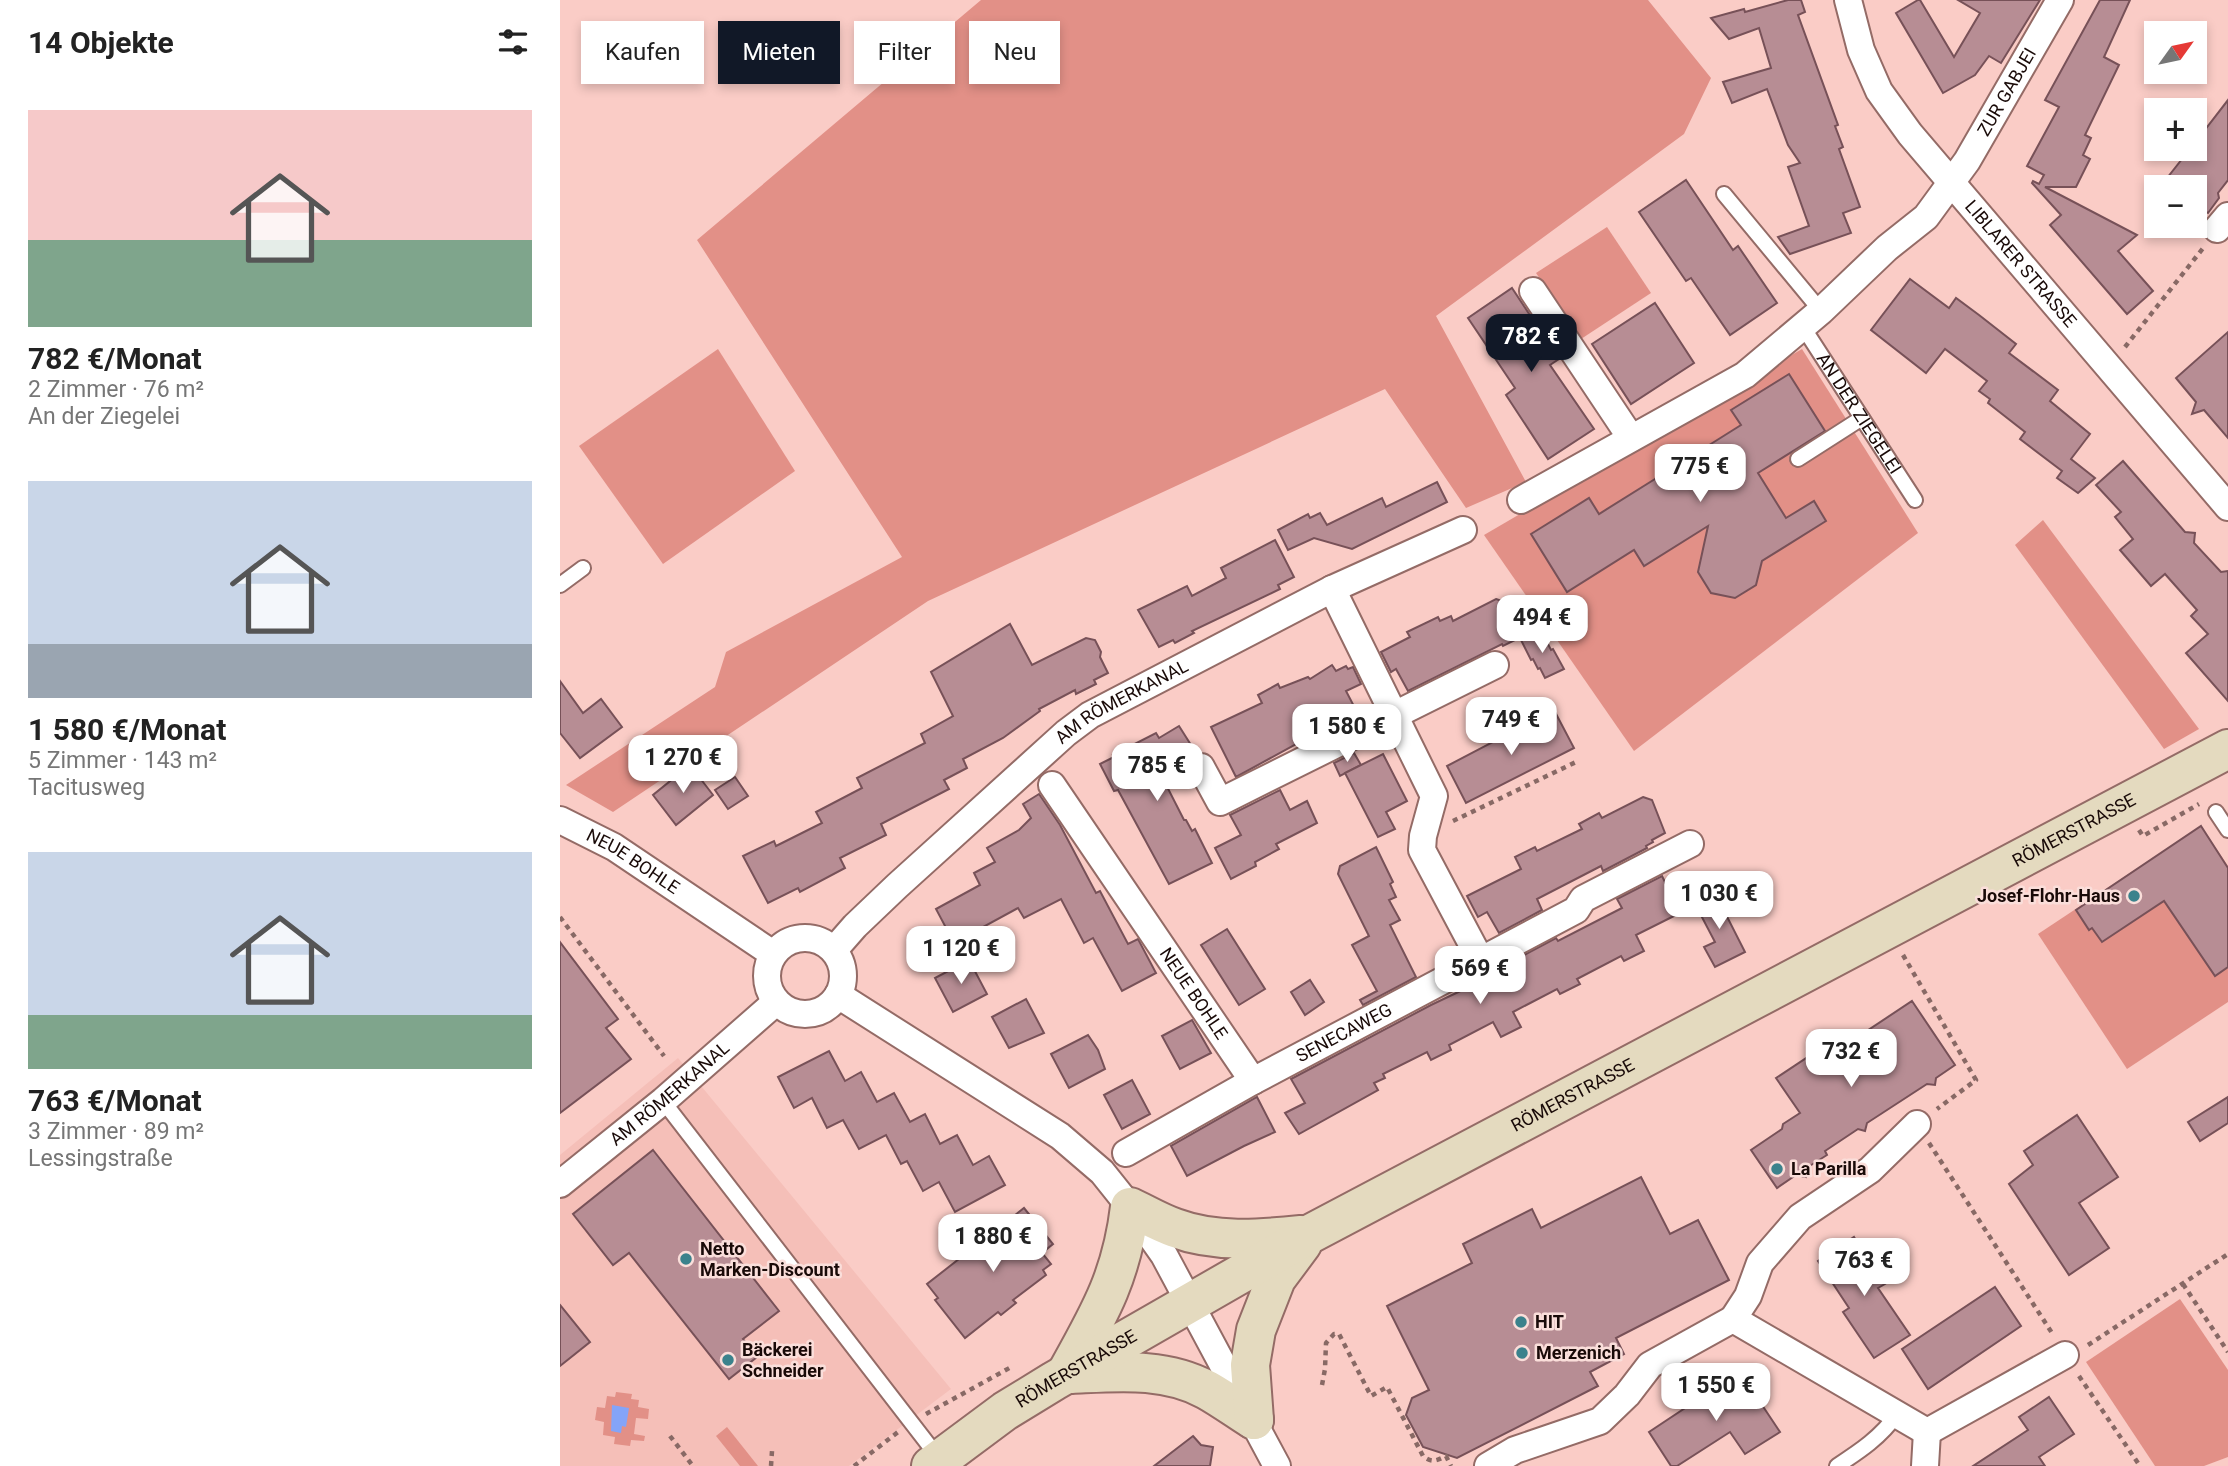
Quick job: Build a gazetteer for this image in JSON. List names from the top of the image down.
{
  "streets": {
    "main road": ["RÖMERSTRASSE"],
    "street": [
      "ZUR GABJEI",
      "LIBLARER STRASSE",
      "AM RÖMERKANAL",
      "NEUE BOHLE",
      "SENECAWEG"
    ],
    "lane": ["AN DER ZIEGELEI"]
  },
  "crossings": [
    ["ZUR GABJEI", "LIBLARER STRASSE"],
    ["AM RÖMERKANAL", "NEUE BOHLE"],
    ["NEUE BOHLE", "SENECAWEG"]
  ],
  "places": [
    "Josef-Flohr-Haus",
    "La Parilla",
    "Netto Marken-Discount",
    "HIT",
    "Merzenich",
    "Bäckerei Schneider"
  ],
  "north": "top right",
  "page": {
    "heading": "14 Objekte",
    "map_buttons": ["+", "−"],
    "chip": [
      "Kaufen",
      "Mieten",
      "Filter",
      "Neu"
    ],
    "list": [
      {
        "name": "782 €/Monat",
        "note": "2 Zimmer · 76 m² · An der Ziegelei"
      },
      {
        "name": "1 580 €/Monat",
        "note": "5 Zimmer · 143 m² · Tacitusweg"
      },
      {
        "name": "763 €/Monat",
        "note": "3 Zimmer · 89 m² · Lessingstraße"
      }
    ],
    "price": [
      "782 €",
      "775 €",
      "494 €",
      "749 €",
      "1 580 €",
      "1 270 €",
      "785 €",
      "1 030 €",
      "1 120 €",
      "569 €",
      "732 €",
      "1 880 €",
      "763 €",
      "1 550 €"
    ]
  }
}
